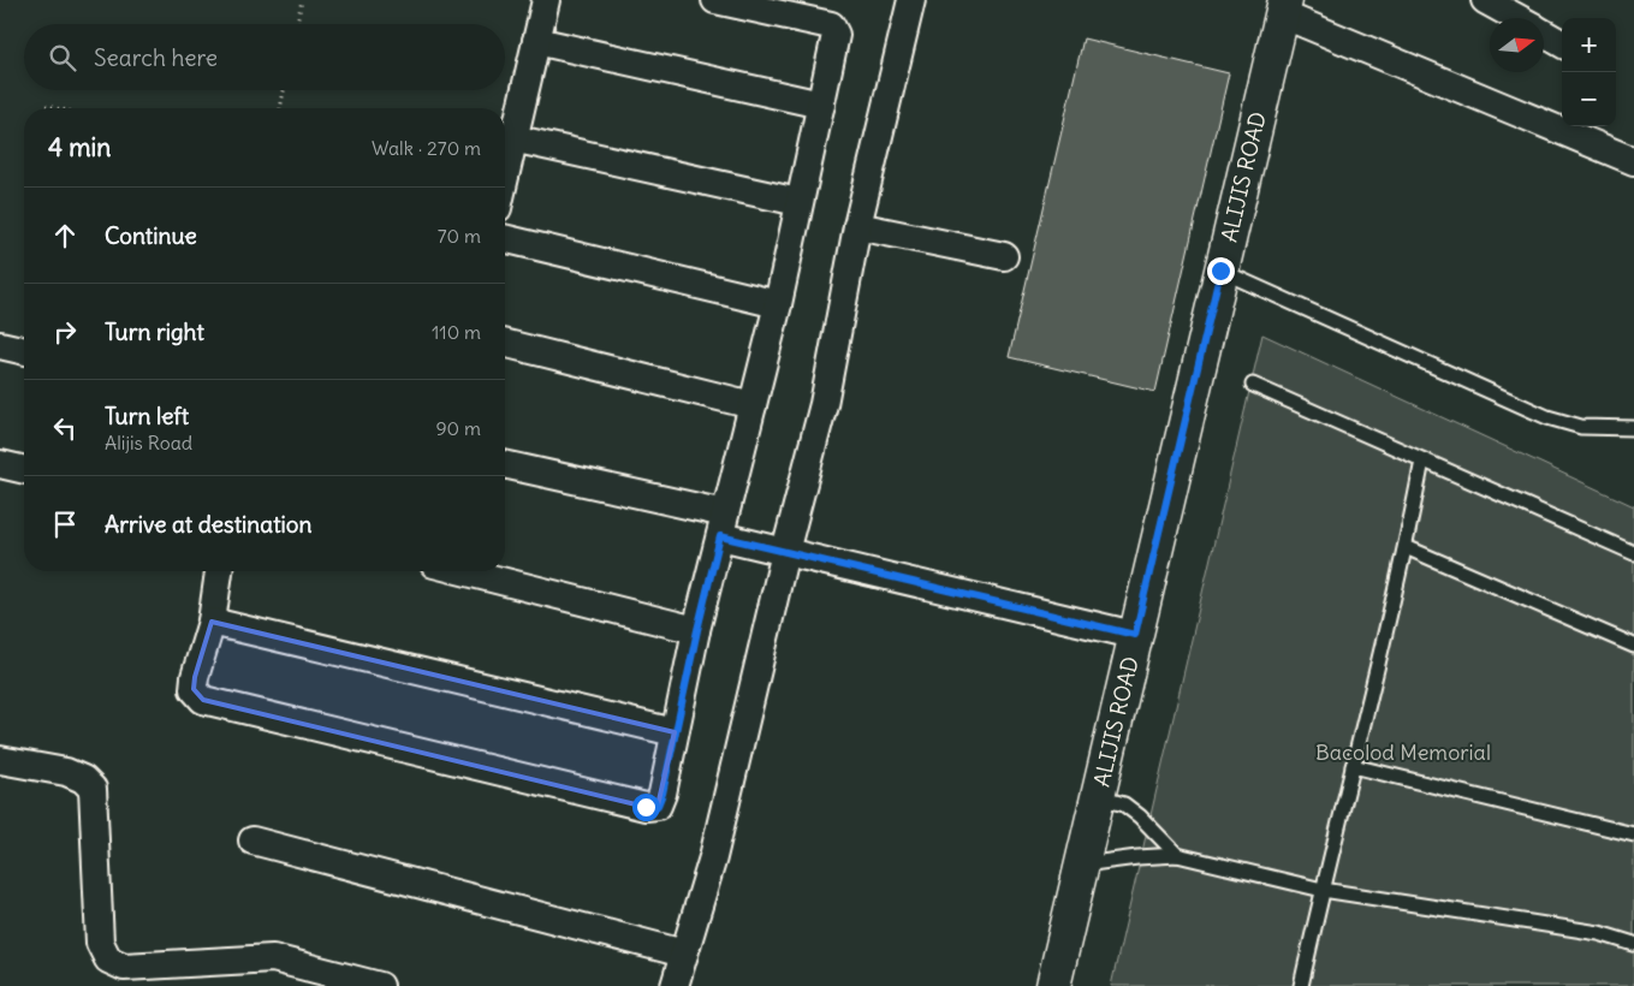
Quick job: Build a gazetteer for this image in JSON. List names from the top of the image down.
{
  "streets": {
    "main road": ["ALIJIS ROAD"]
  },
  "parks": ["Bacolod Memorial"],
  "north": "right",
  "page": {
    "map_buttons": ["+", "−"],
    "search": "Search here",
    "heading": ["4 min", "Walk · 270 m"],
    "list": [
      ["Continue", "70 m"],
      ["Turn right", "110 m"],
      ["Turn left", "Alijis Road", "90 m"],
      "Arrive at destination"
    ]
  }
}
